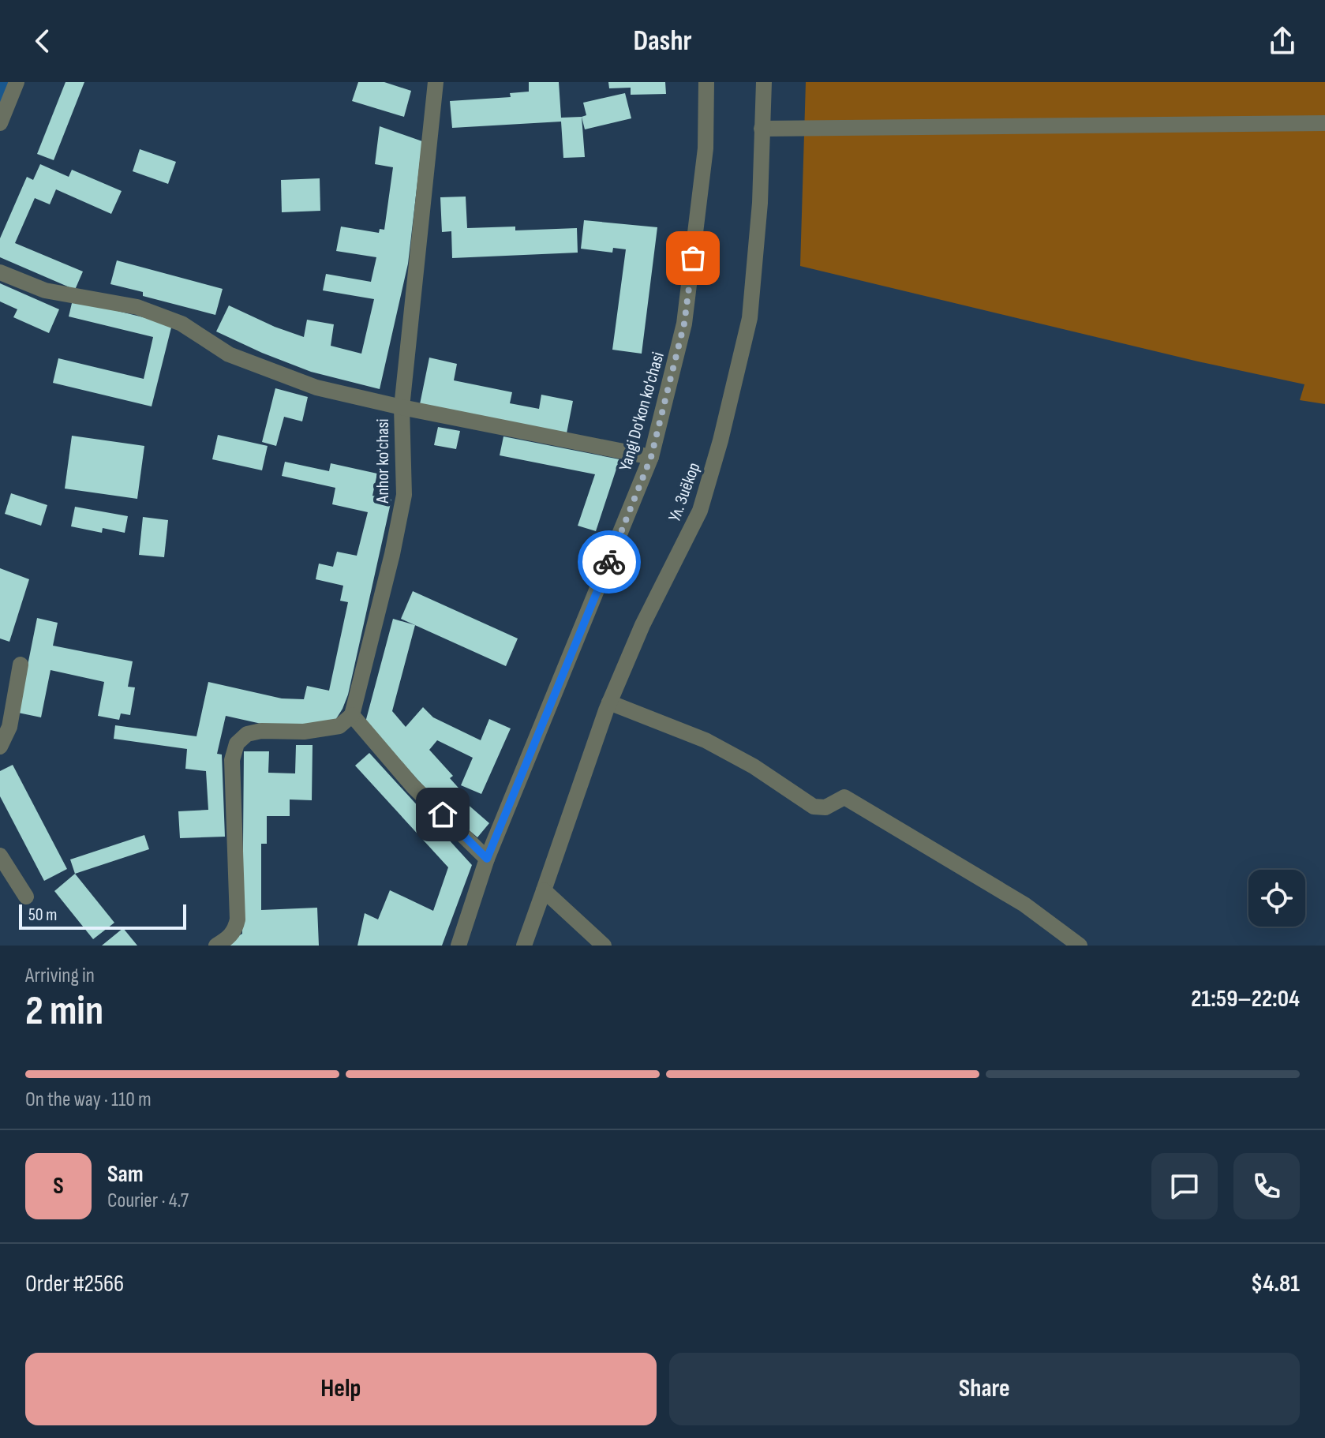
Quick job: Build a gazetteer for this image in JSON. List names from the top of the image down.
{
  "streets": {
    "street": ["Yangi Do'kon ko'chasi", "Anhor ko'chasi", "Ул. Зиёкор"]
  },
  "scale_bar": "50 m",
  "page": {
    "header": "Dashr",
    "scale": "50 m",
    "heading": ["2 min", "Arriving in", "21:59–22:04"],
    "panel": [
      "Sam",
      "Courier · 4.7",
      "Order #2566",
      "$4.81"
    ],
    "bar": "On the way · 110 m",
    "round": "S",
    "buttons": ["Help", "Share"]
  }
}
